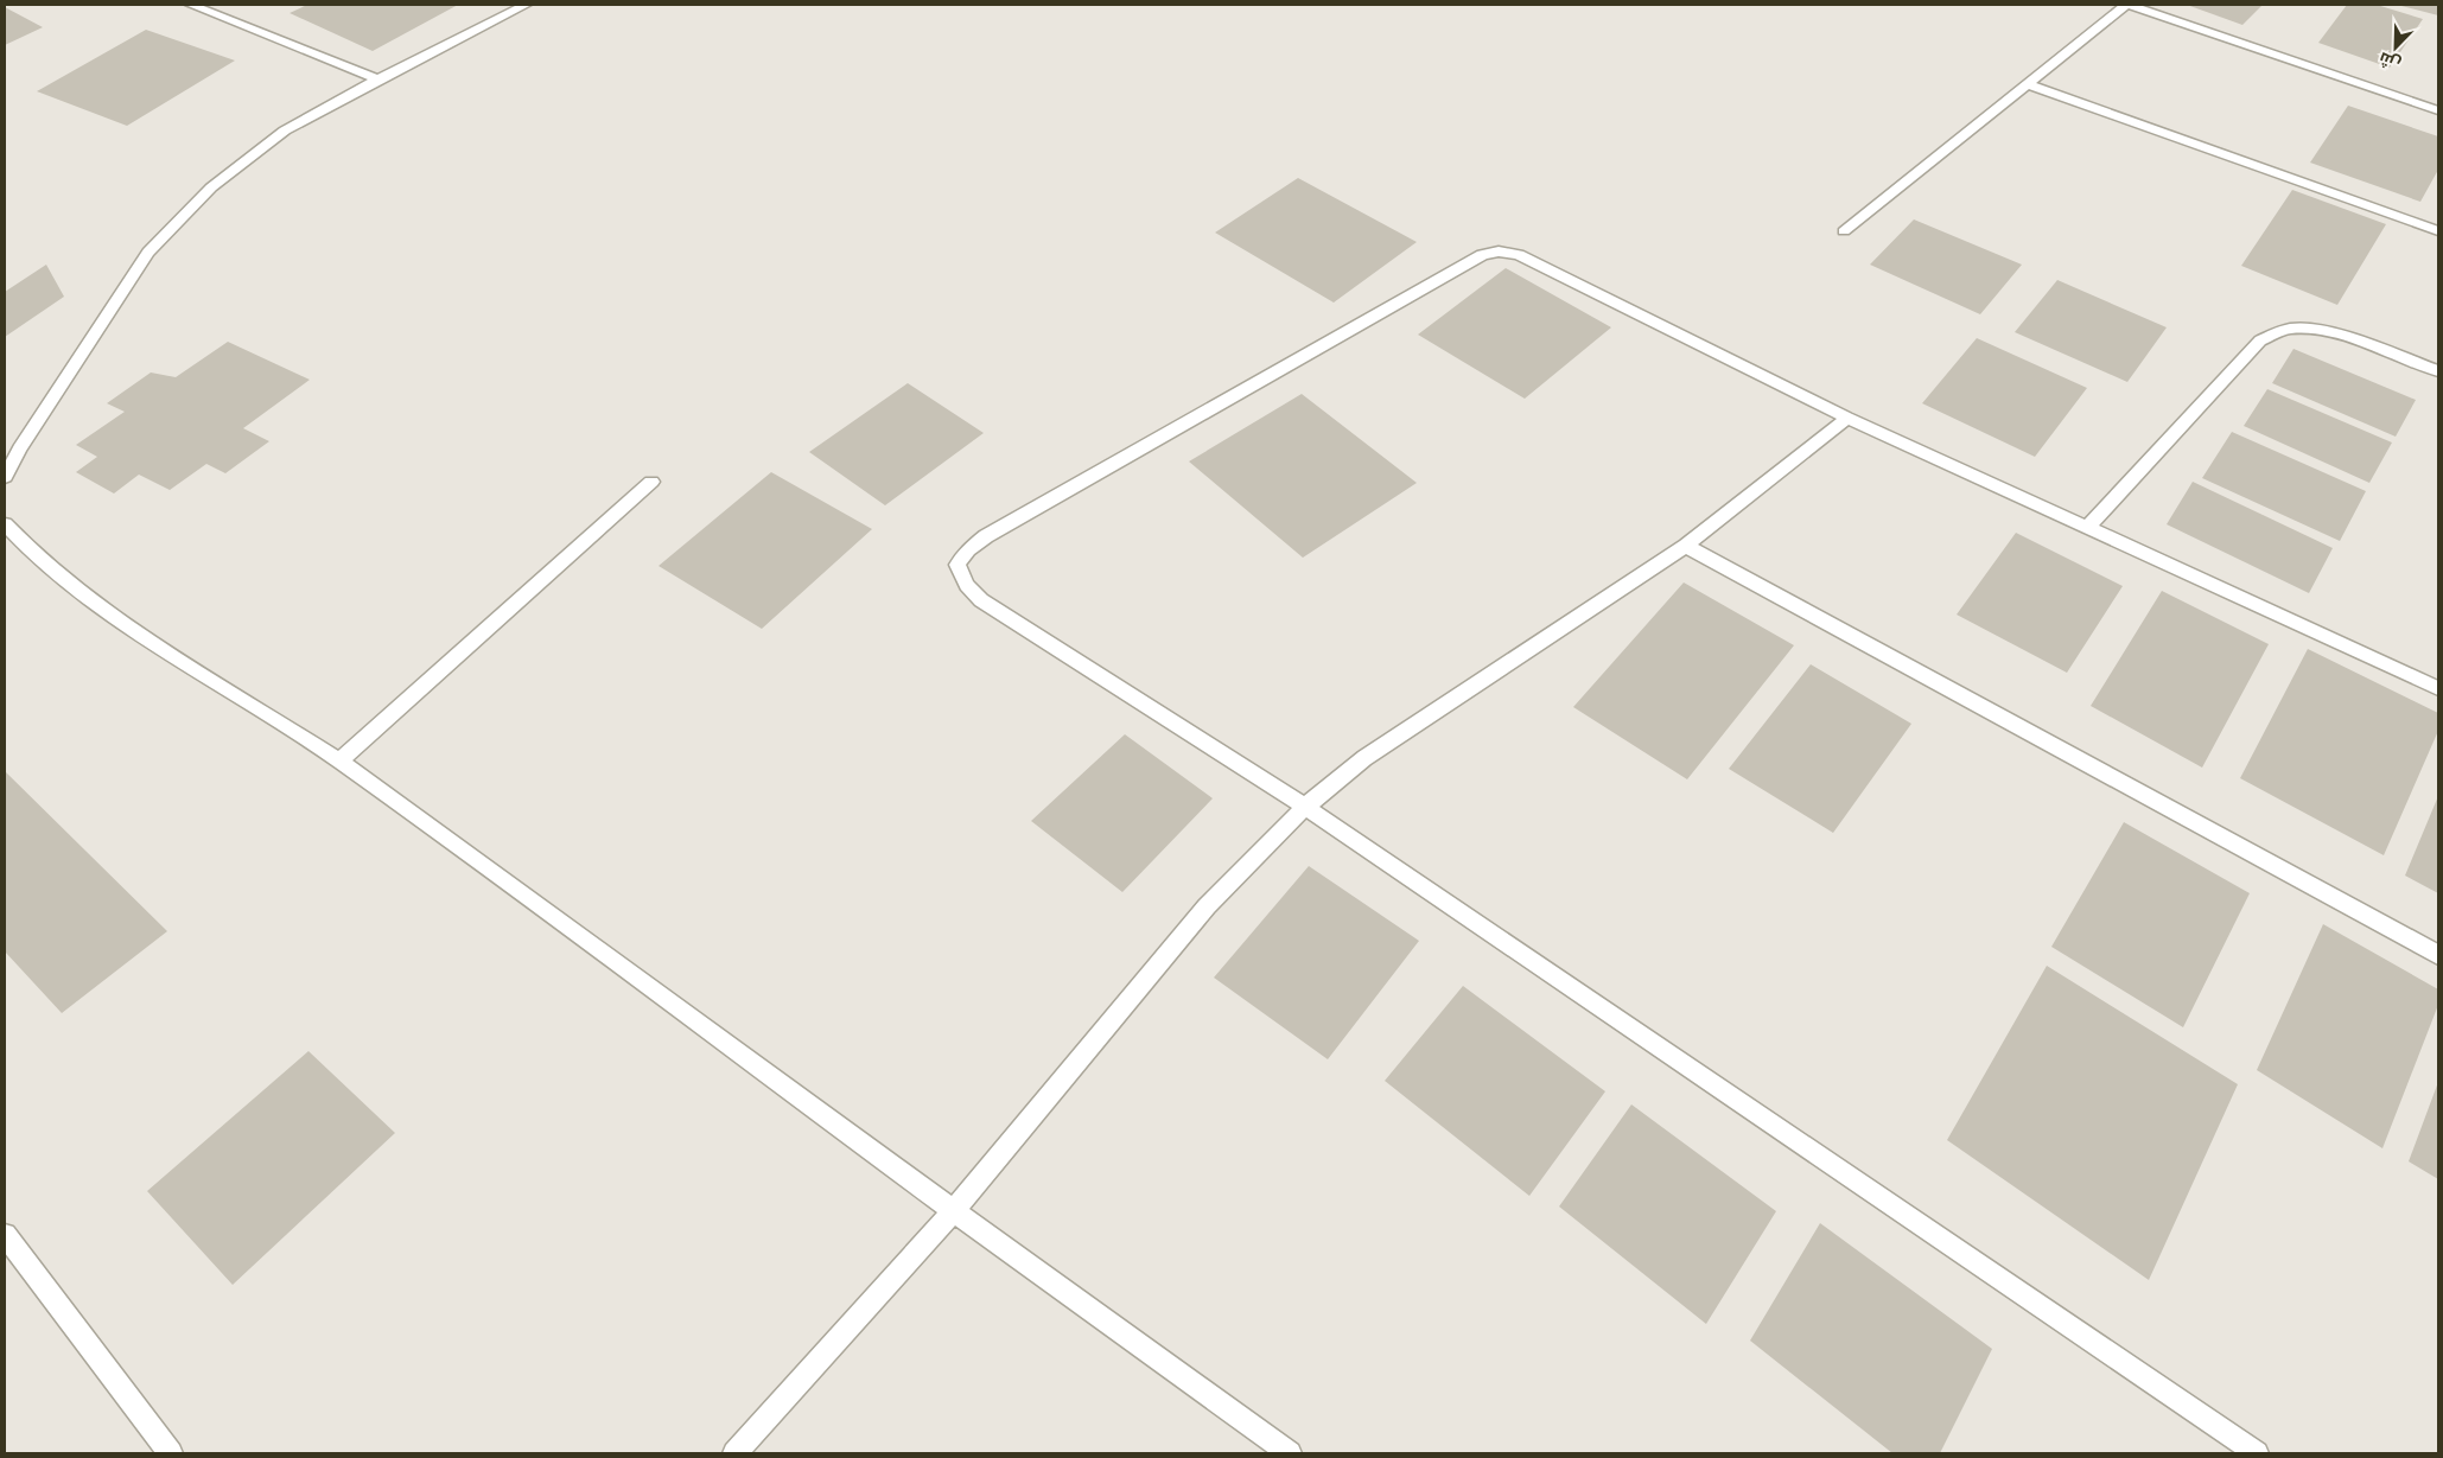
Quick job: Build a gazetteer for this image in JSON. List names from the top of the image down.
{
  "north": "bottom left"
}
